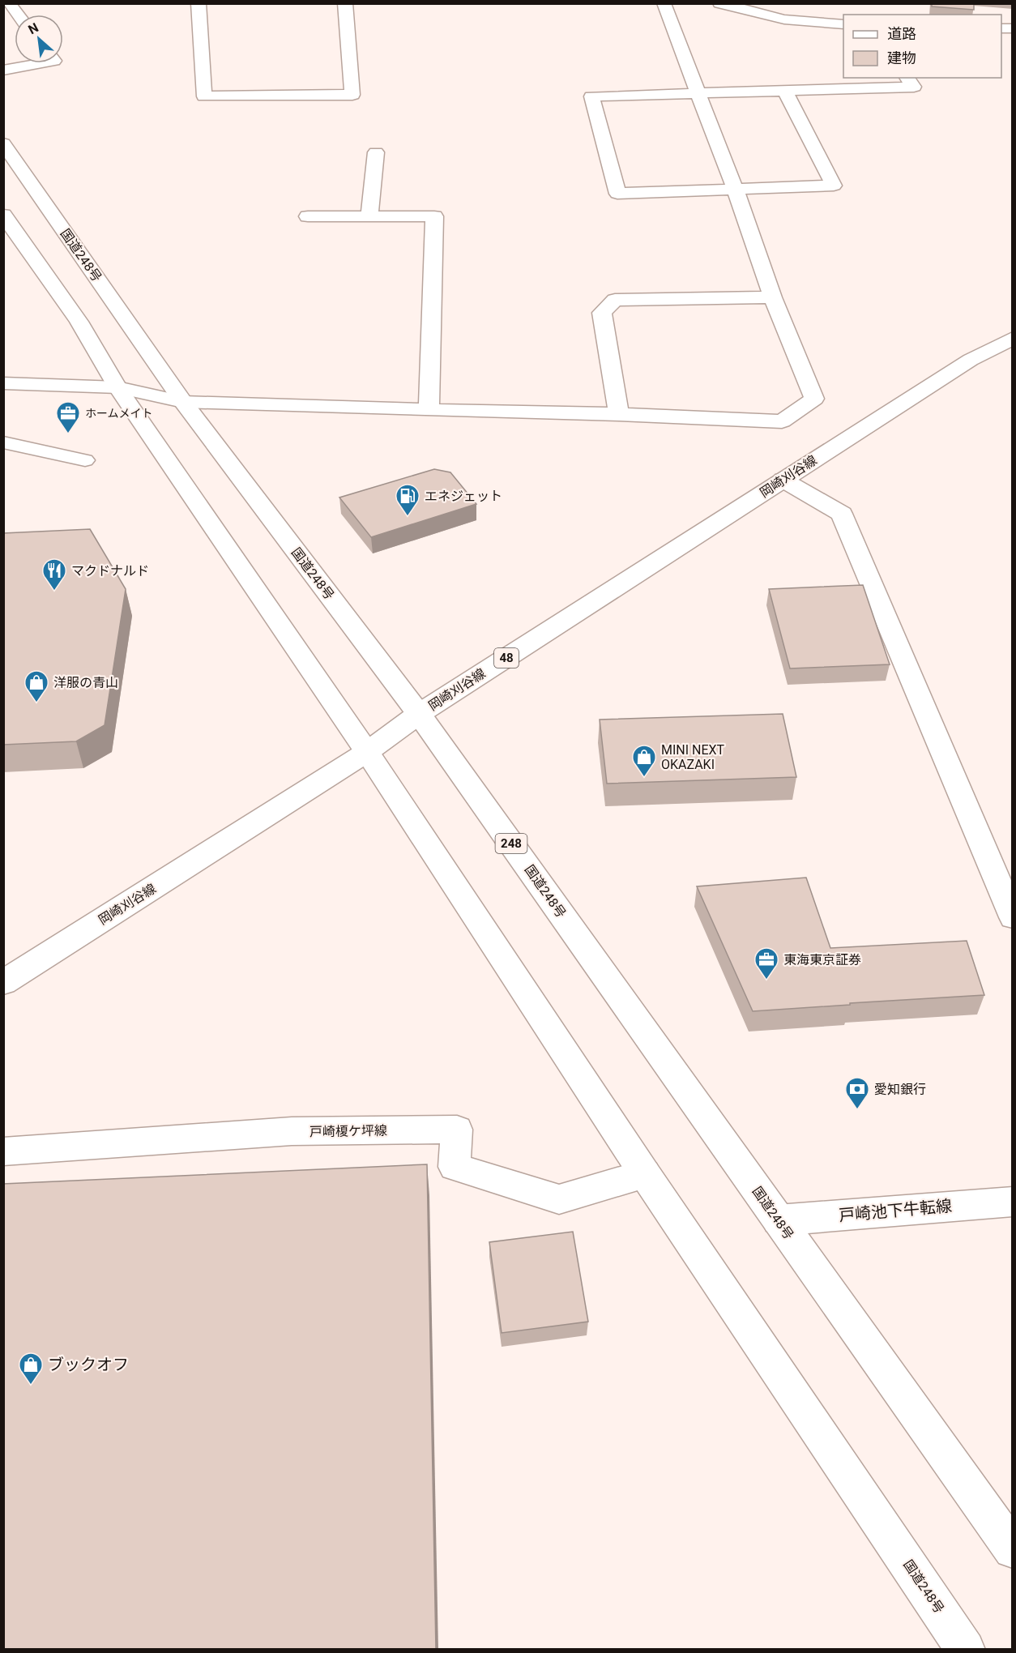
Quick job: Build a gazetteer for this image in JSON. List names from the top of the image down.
{
  "streets": {
    "main road": [
      "国道248号",
      "岡崎刈谷線",
      "48",
      "248",
      "戸崎榎ケ坪線",
      "戸崎池下牛転線"
    ]
  },
  "crossings": [
    ["国道248号", "岡崎刈谷線"],
    ["国道248号", "戸崎榎ケ坪線"],
    ["国道248号", "戸崎池下牛転線"]
  ],
  "places": {
    "office": ["ホームメイト", "東海東京証券"],
    "fuel station": ["エネジェット"],
    "restaurant": ["マクドナルド"],
    "shop": ["洋服の青山", "MINI NEXT OKAZAKI", "ブックオフ"],
    "bank": ["愛知銀行"]
  },
  "legend": ["道路", "建物"],
  "north": "top left"
}
